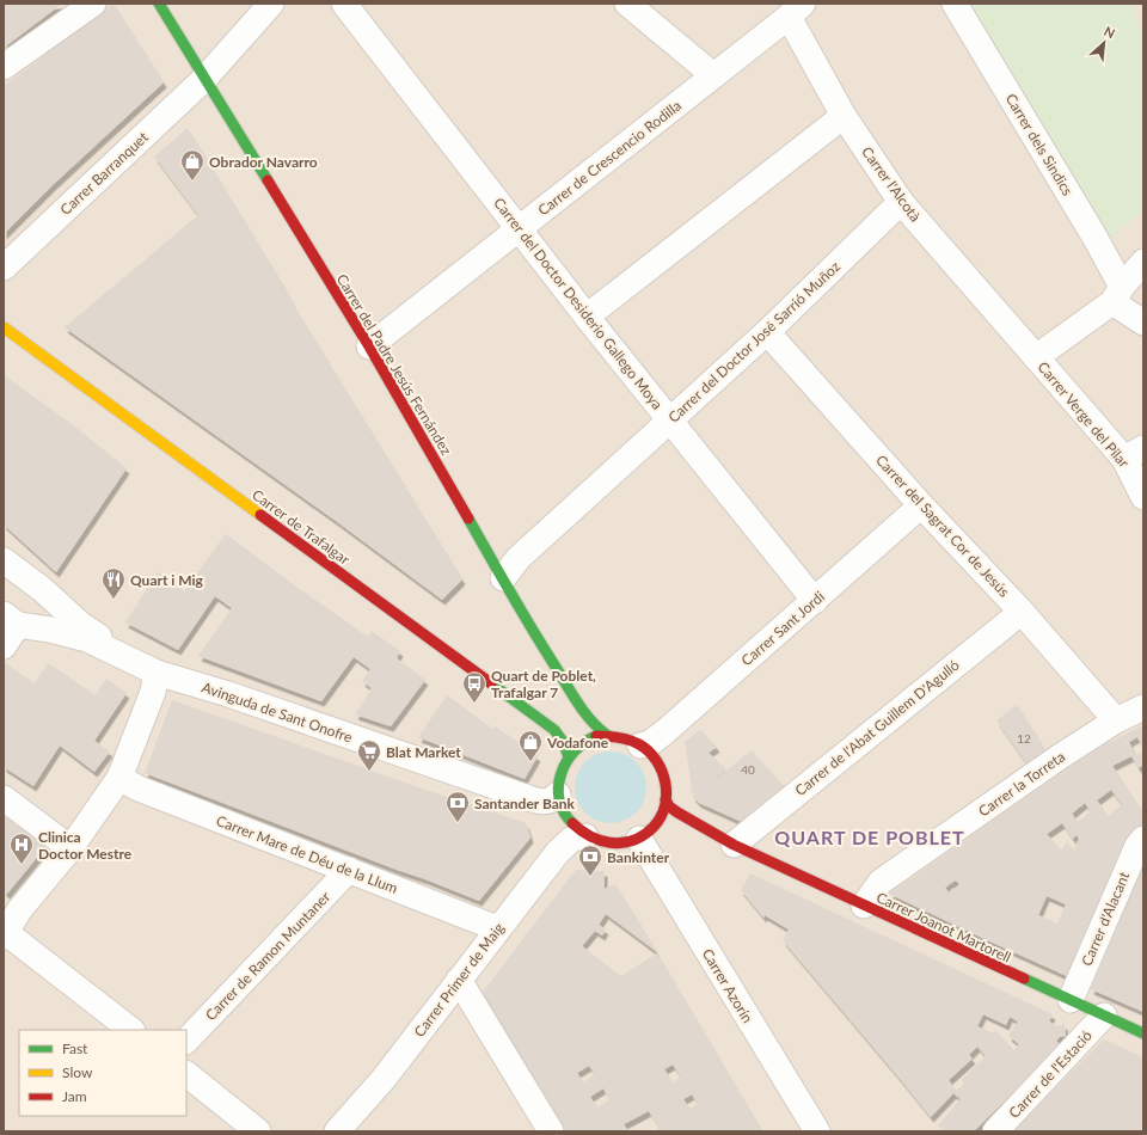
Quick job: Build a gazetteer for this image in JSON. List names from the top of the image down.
{
  "streets": {
    "street": [
      "Carrer dels Sindics",
      "Carrer de Crescencio Rodilla",
      "Carrer Barranquet",
      "Carrer l'Alcotà",
      "Carrer del Doctor Desiderio Gallego Moya",
      "Carrer del Doctor José Sarrió Muñoz",
      "Carrer del Padre Jesús Fernández",
      "Carrer Verge del Pilar",
      "Carrer del Sagrat Cor de Jesús",
      "Carrer de Trafalgar",
      "Carrer Sant Jordi",
      "Avinguda de Sant Onofre",
      "Carrer de l'Abat Guillem D'Agulló",
      "Carrer la Torreta",
      "Carrer Mare de Déu de la Llum",
      "Carrer d'Alacant",
      "Carrer Joanot Martorell",
      "Carrer de Ramon Muntaner",
      "Carrer Primer de Maig",
      "Carrer Azorín",
      "Carrer de l'Estació"
    ]
  },
  "crossings": [
    ["Carrer de Crescencio Rodilla", "Carrer l'Alcotà"],
    ["Carrer de Crescencio Rodilla", "Carrer del Doctor Desiderio Gallego Moya"],
    ["Carrer de Crescencio Rodilla", "Carrer del Padre Jesús Fernández"],
    ["Carrer Barranquet", "Carrer del Padre Jesús Fernández"],
    ["Carrer l'Alcotà", "Carrer del Doctor José Sarrió Muñoz"],
    ["Carrer l'Alcotà", "Carrer Verge del Pilar"],
    ["Carrer del Doctor Desiderio Gallego Moya", "Carrer del Doctor José Sarrió Muñoz"],
    ["Carrer del Doctor Desiderio Gallego Moya", "Carrer Sant Jordi"],
    ["Carrer del Doctor José Sarrió Muñoz", "Carrer del Padre Jesús Fernández"],
    ["Carrer del Doctor José Sarrió Muñoz", "Carrer del Sagrat Cor de Jesús"],
    ["Carrer del Padre Jesús Fernández", "Carrer de Trafalgar"],
    ["Carrer del Padre Jesús Fernández", "Carrer Sant Jordi"],
    ["Carrer del Padre Jesús Fernández", "Avinguda de Sant Onofre"],
    ["Carrer del Padre Jesús Fernández", "Carrer Primer de Maig"],
    ["Carrer del Padre Jesús Fernández", "Carrer Azorín"],
    ["Carrer del Sagrat Cor de Jesús", "Carrer Sant Jordi"],
    ["Carrer del Sagrat Cor de Jesús", "Carrer de l'Abat Guillem D'Agulló"],
    ["Carrer del Sagrat Cor de Jesús", "Carrer la Torreta"],
    ["Carrer de Trafalgar", "Carrer Sant Jordi"],
    ["Carrer de Trafalgar", "Avinguda de Sant Onofre"],
    ["Carrer de Trafalgar", "Carrer Primer de Maig"],
    ["Carrer de Trafalgar", "Carrer Azorín"],
    ["Carrer Sant Jordi", "Avinguda de Sant Onofre"],
    ["Carrer Sant Jordi", "Carrer Primer de Maig"],
    ["Carrer Sant Jordi", "Carrer Azorín"],
    ["Avinguda de Sant Onofre", "Carrer Primer de Maig"],
    ["Avinguda de Sant Onofre", "Carrer Azorín"],
    ["Carrer de l'Abat Guillem D'Agulló", "Carrer Joanot Martorell"],
    ["Carrer la Torreta", "Carrer Joanot Martorell"],
    ["Carrer Mare de Déu de la Llum", "Carrer de Ramon Muntaner"],
    ["Carrer Mare de Déu de la Llum", "Carrer Primer de Maig"],
    ["Carrer d'Alacant", "Carrer Joanot Martorell"],
    ["Carrer Joanot Martorell", "Carrer de l'Estació"],
    ["Carrer Primer de Maig", "Carrer Azorín"]
  ],
  "districts": ["QUART DE POBLET"],
  "places": {
    "shop": ["Obrador Navarro", "Vodafone"],
    "restaurant": ["Quart i Mig"],
    "bus stop": ["Quart de Poblet, Trafalgar 7"],
    "supermarket": ["Blat Market"],
    "bank": ["Santander Bank", "Bankinter"],
    "hospital": ["Clinica Doctor Mestre"]
  },
  "house_numbers": ["12", "40"],
  "legend": ["Fast", "Slow", "Jam"],
  "north": "top right"
}
